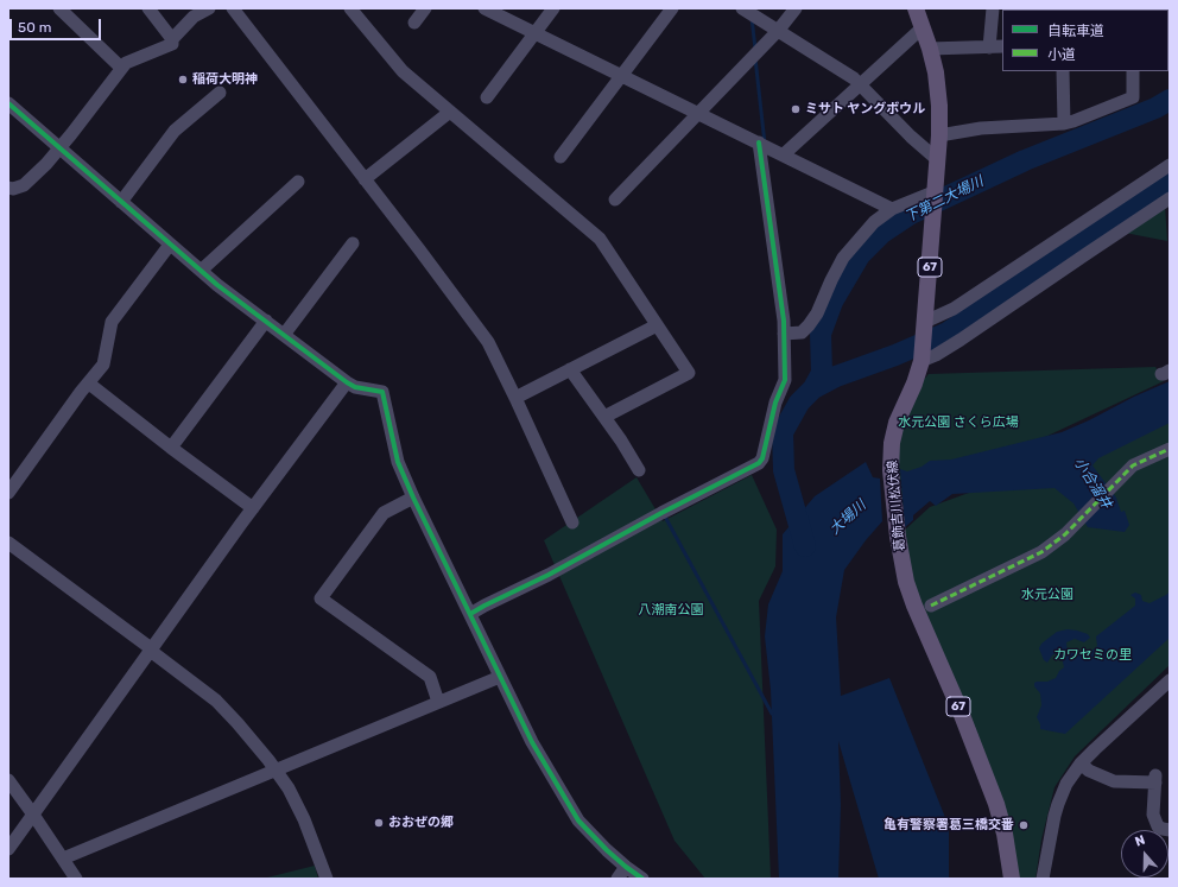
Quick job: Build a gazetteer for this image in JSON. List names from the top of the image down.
{
  "streets": {
    "main road": ["67", "葛飾吉川松伏線"]
  },
  "water": ["下第二大場川", "小合溜井", "大場川"],
  "parks": [
    "水元公園 さくら広場",
    "水元公園",
    "八潮南公園",
    "カワセミの里"
  ],
  "places": [
    "稲荷大明神",
    "ミサト ヤングボウル",
    "おおぜの郷",
    "亀有警察署葛三橋交番"
  ],
  "legend": ["自転車道", "小道"],
  "scale_bar": "50 m",
  "north": "top"
}
